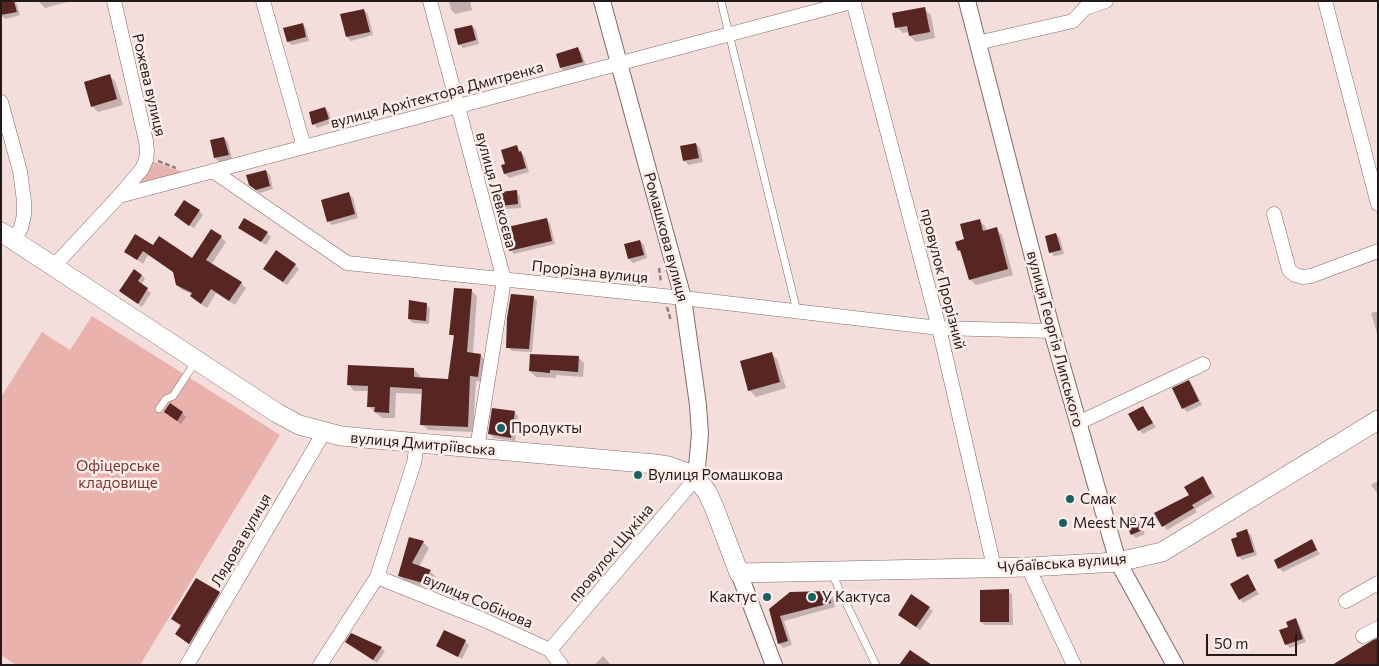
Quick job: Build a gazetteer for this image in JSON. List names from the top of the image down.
{
  "streets": {
    "main road": ["вулиця Дмитріївська", "Чубаївська вулиця"],
    "street": [
      "Рожева вулиця",
      "вулиця Архітектора Дмитренка",
      "вулиця Левкоєва",
      "Ромашкова вулиця",
      "Прорізна вулиця",
      "провулок Прорізний",
      "вулиця Георгія Липського",
      "Лядова вулиця",
      "провулок Щукіна",
      "вулиця Собінова"
    ]
  },
  "crossings": [
    ["Рожева вулиця", "вулиця Архітектора Дмитренка"],
    ["вулиця Архітектора Дмитренка", "вулиця Левкоєва"],
    ["вулиця Архітектора Дмитренка", "Ромашкова вулиця"],
    ["вулиця Архітектора Дмитренка", "Прорізна вулиця"],
    ["вулиця Архітектора Дмитренка", "провулок Прорізний"],
    ["вулиця Левкоєва", "Прорізна вулиця"],
    ["вулиця Левкоєва", "вулиця Дмитріївська"],
    ["Ромашкова вулиця", "Прорізна вулиця"],
    ["Ромашкова вулиця", "вулиця Дмитріївська"],
    ["Ромашкова вулиця", "провулок Щукіна"],
    ["Прорізна вулиця", "провулок Прорізний"],
    ["Прорізна вулиця", "вулиця Георгія Липського"],
    ["провулок Прорізний", "Чубаївська вулиця"],
    ["вулиця Георгія Липського", "Чубаївська вулиця"],
    ["вулиця Дмитріївська", "Лядова вулиця"],
    ["вулиця Дмитріївська", "провулок Щукіна"],
    ["провулок Щукіна", "вулиця Собінова"]
  ],
  "parks": ["Офіцерське кладовище"],
  "places": [
    "Продукты",
    "Вулиця Ромашкова",
    "Смак",
    "Meest № 74",
    "Кактус",
    "У Кактуса"
  ],
  "scale_bar": "50 m"
}
